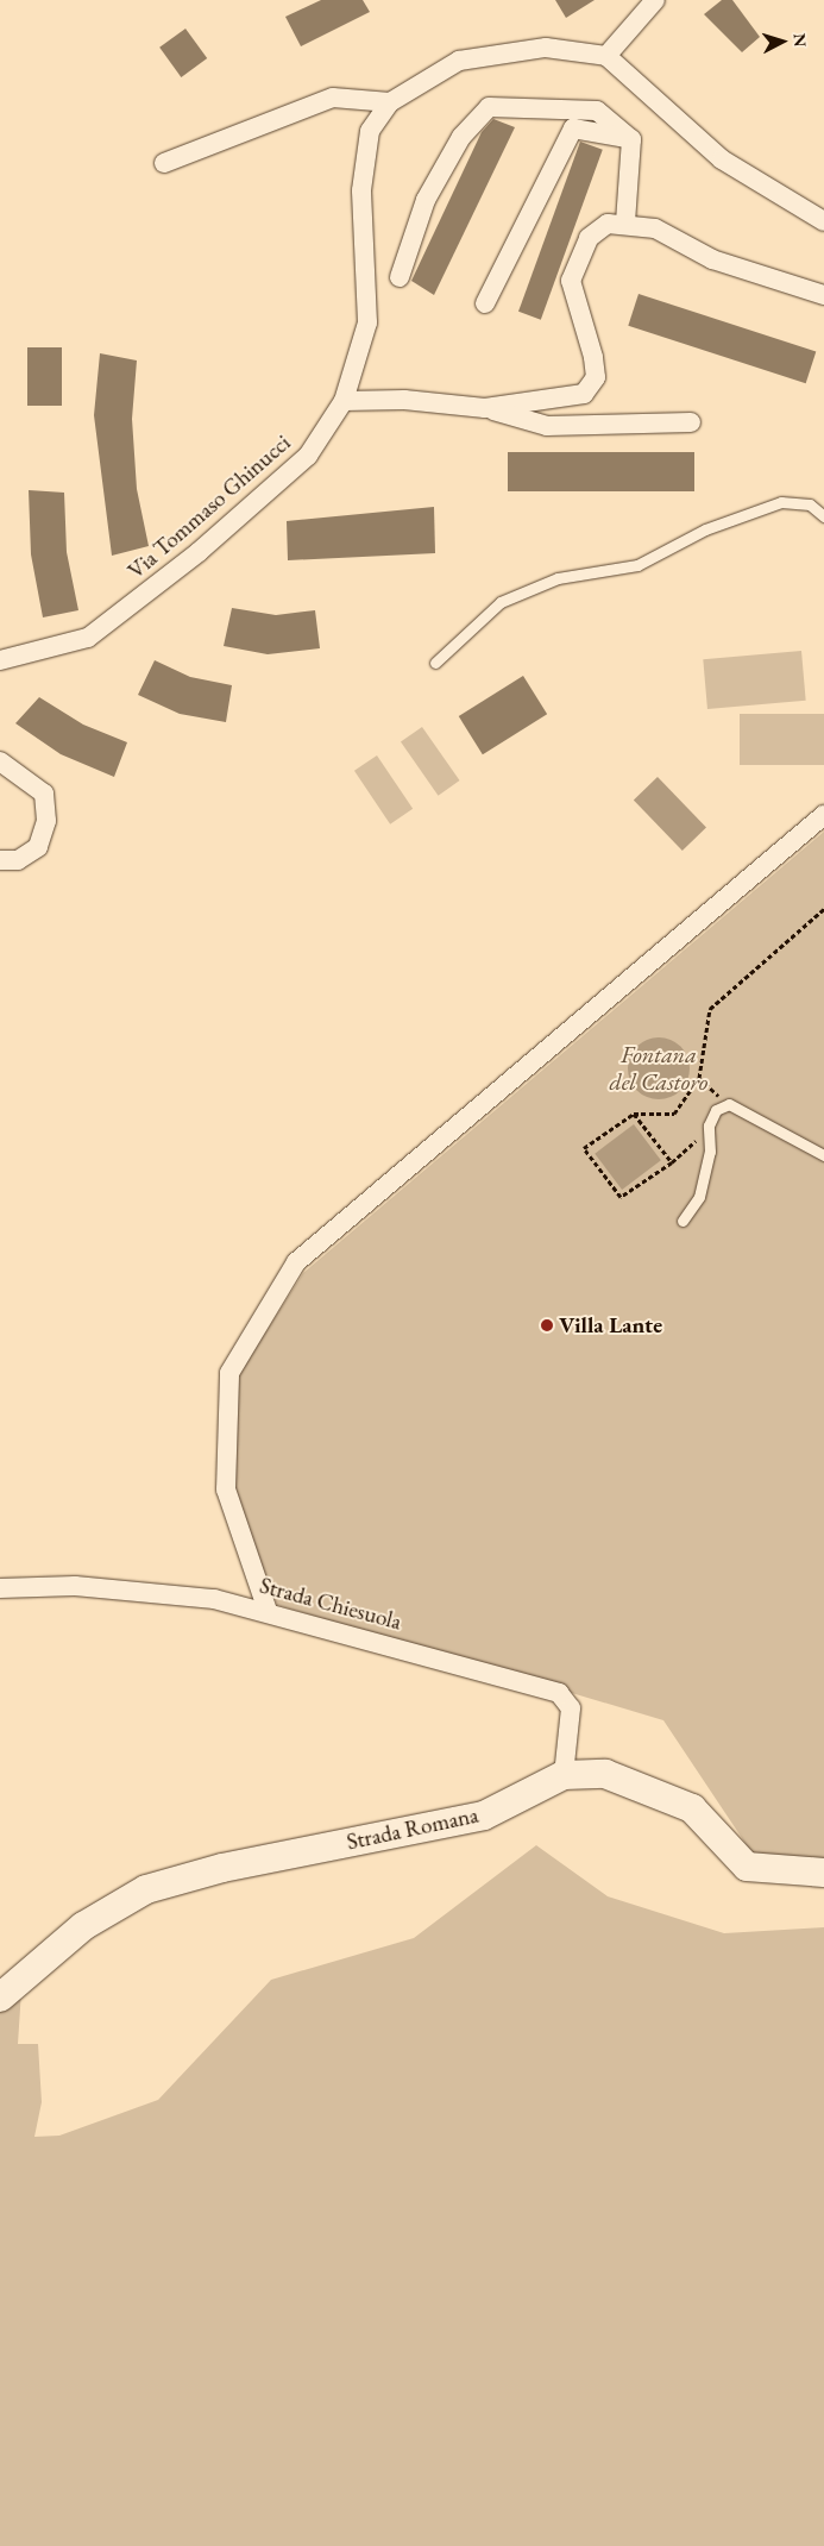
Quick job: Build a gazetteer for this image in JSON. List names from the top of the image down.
{
  "streets": {
    "street": ["Via Tommaso Ghinucci", "Strada Chiesuola", "Strada Romana"]
  },
  "crossings": [
    ["Strada Chiesuola", "Strada Romana"]
  ],
  "water": ["Fontana del Castoro"],
  "places": ["Villa Lante"],
  "north": "right"
}
